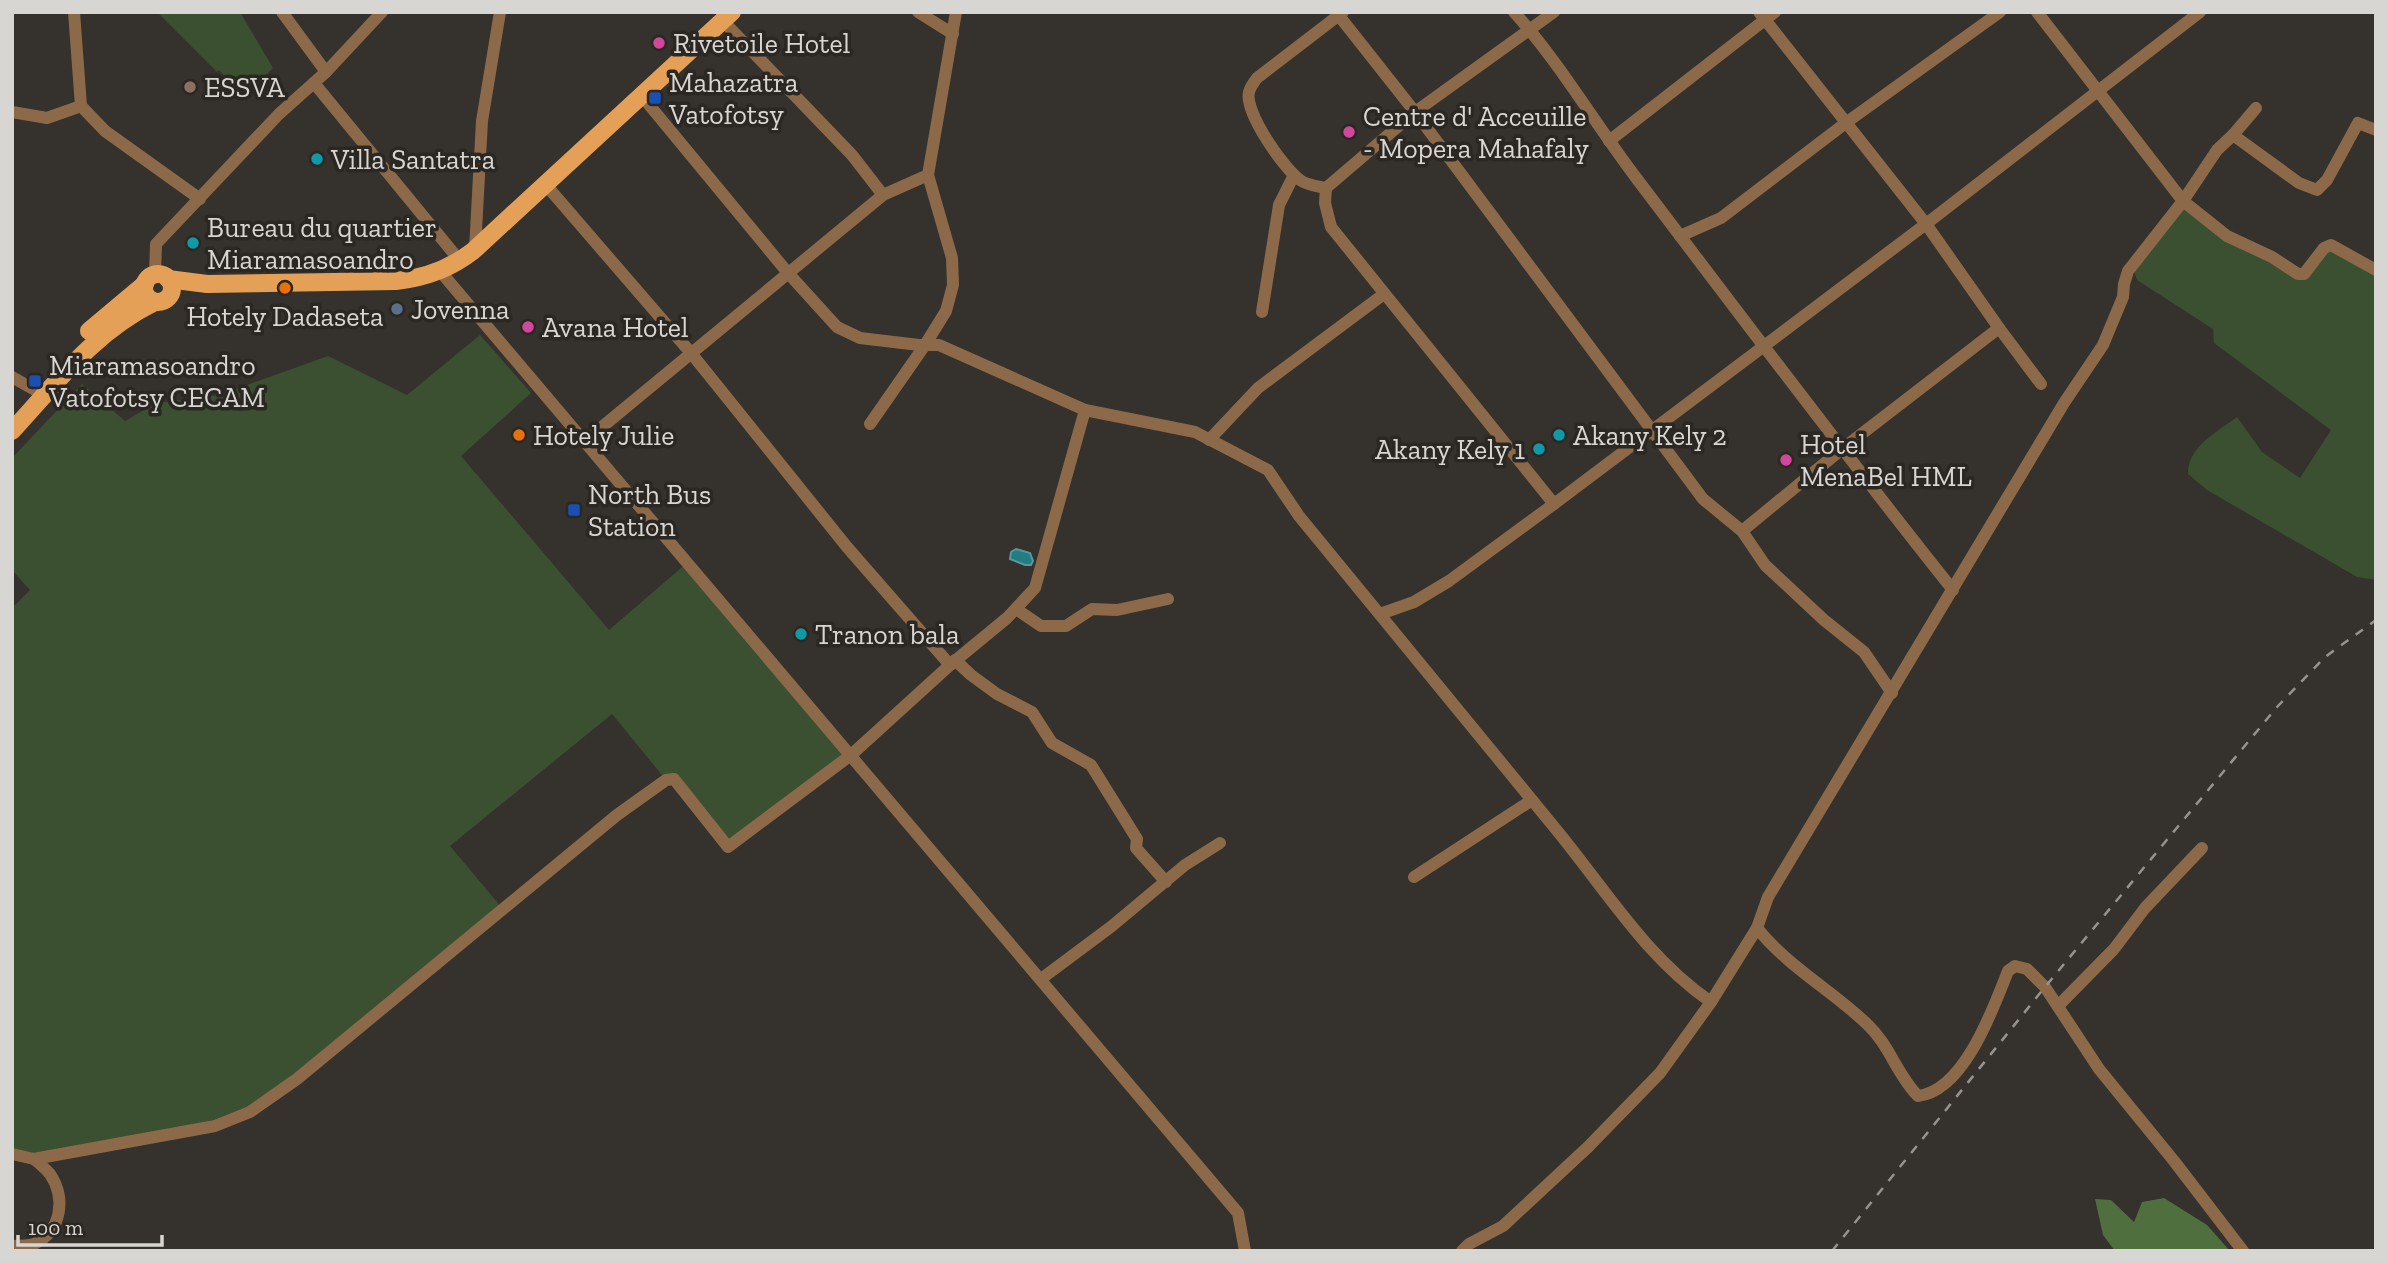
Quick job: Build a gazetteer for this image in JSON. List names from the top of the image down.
{
  "places": {
    "other": [
      "Rivetoile Hotel",
      "ESSVA",
      "Centre d' Acceuille - Mopera Mahafaly",
      "Villa Santatra",
      "Bureau du quartier Miaramasoandro",
      "Hotely Dadaseta",
      "Jovenna",
      "Avana Hotel",
      "Hotely Julie",
      "Akany Kely 2",
      "Akany Kely 1",
      "Hotel MenaBel HML",
      "Tranon bala"
    ],
    "transit": ["Mahazatra Vatofotsy", "Miaramasoandro Vatofotsy CECAM", "North Bus Station"]
  },
  "scale_bar": "100 m"
}
